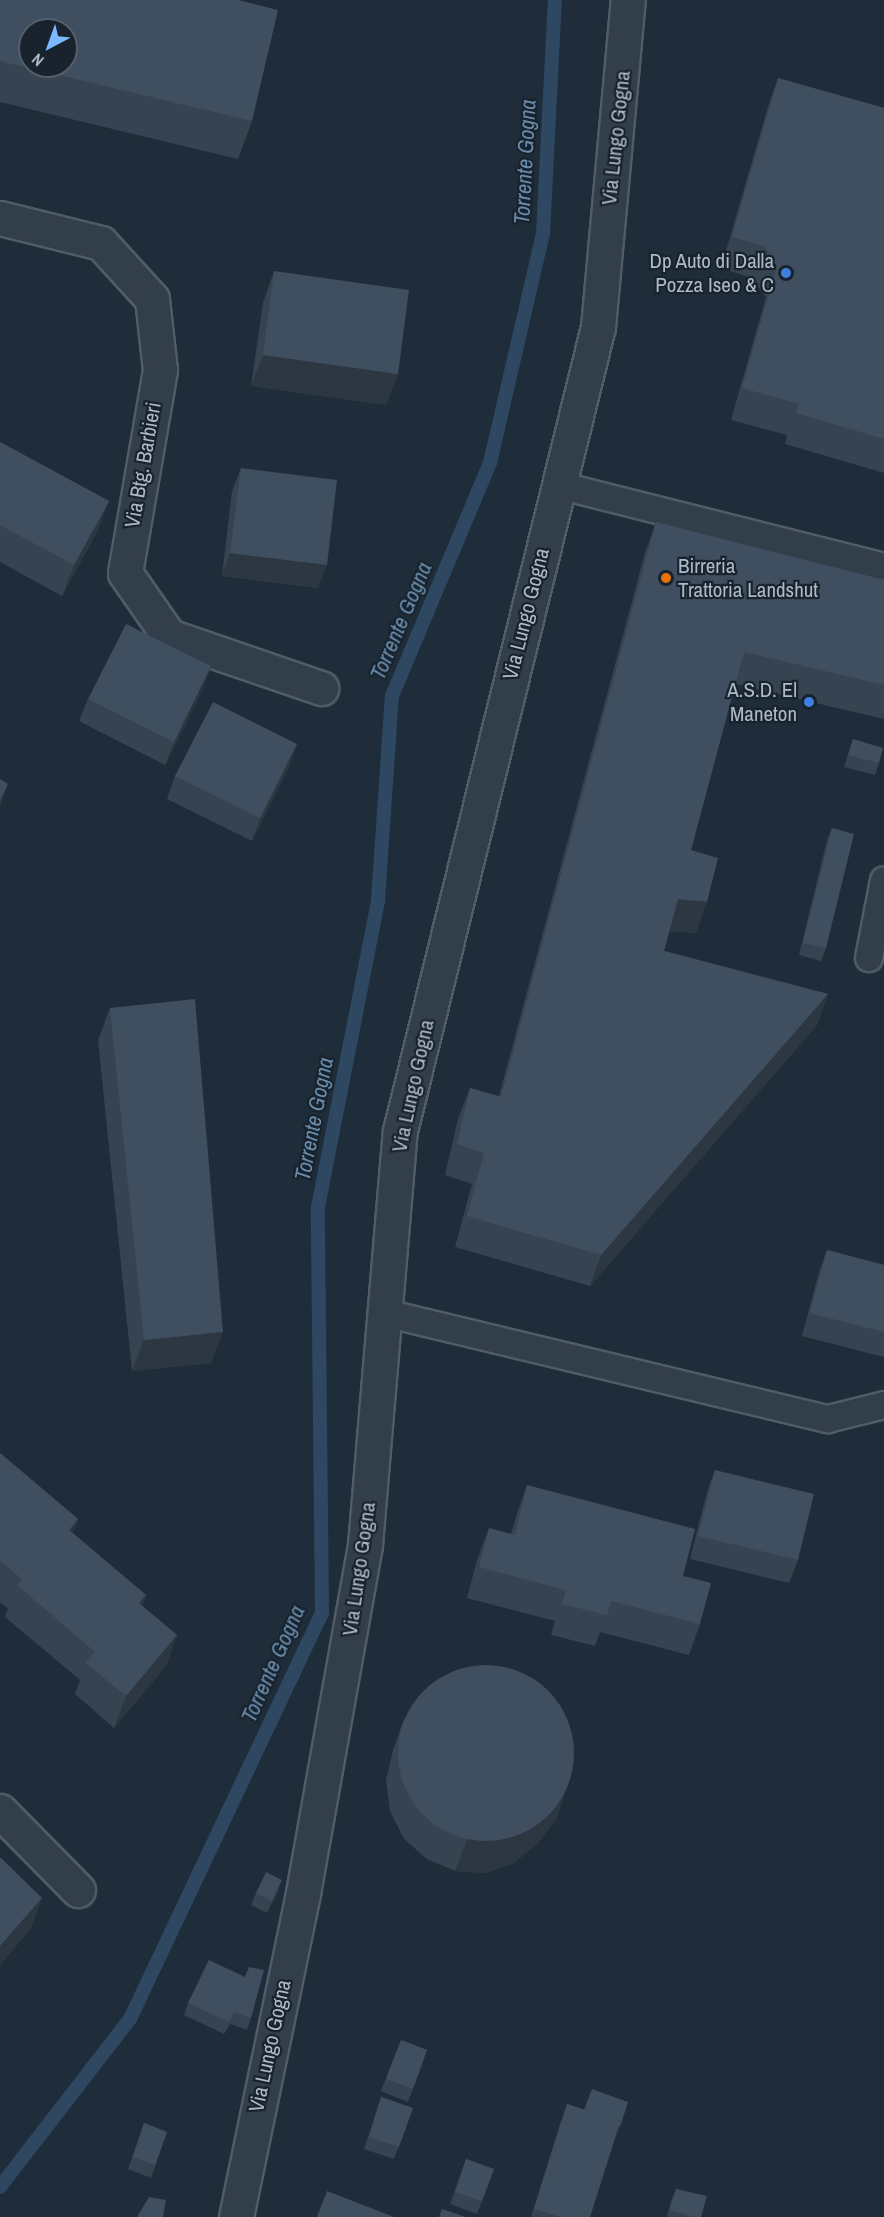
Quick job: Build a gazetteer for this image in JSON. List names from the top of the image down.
{
  "streets": {
    "street": ["Via Lungo Gogna", "Via Btg. Barbieri"]
  },
  "water": ["Torrente Gogna"],
  "places": ["Dp Auto di Dalla Pozza Iseo & C", "Birreria Trattoria Landshut", "A.S.D. El Maneton"],
  "north": "bottom left"
}
